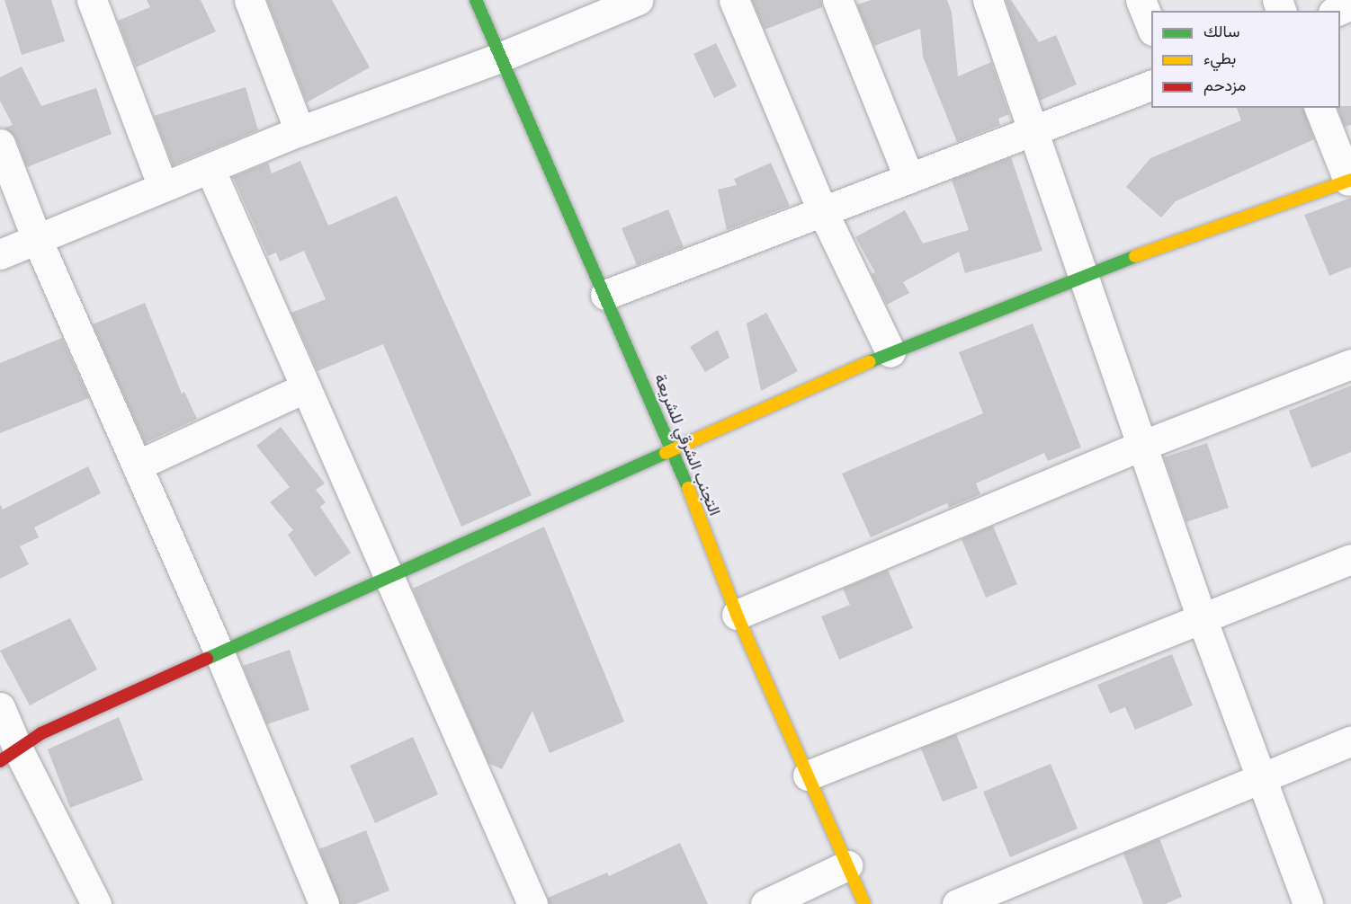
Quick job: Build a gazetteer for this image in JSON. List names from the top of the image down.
{
  "streets": {
    "street": ["التجنب الشرقي للشريعة"]
  },
  "legend": ["سالك", "بطيء", "مزدحم"]
}
